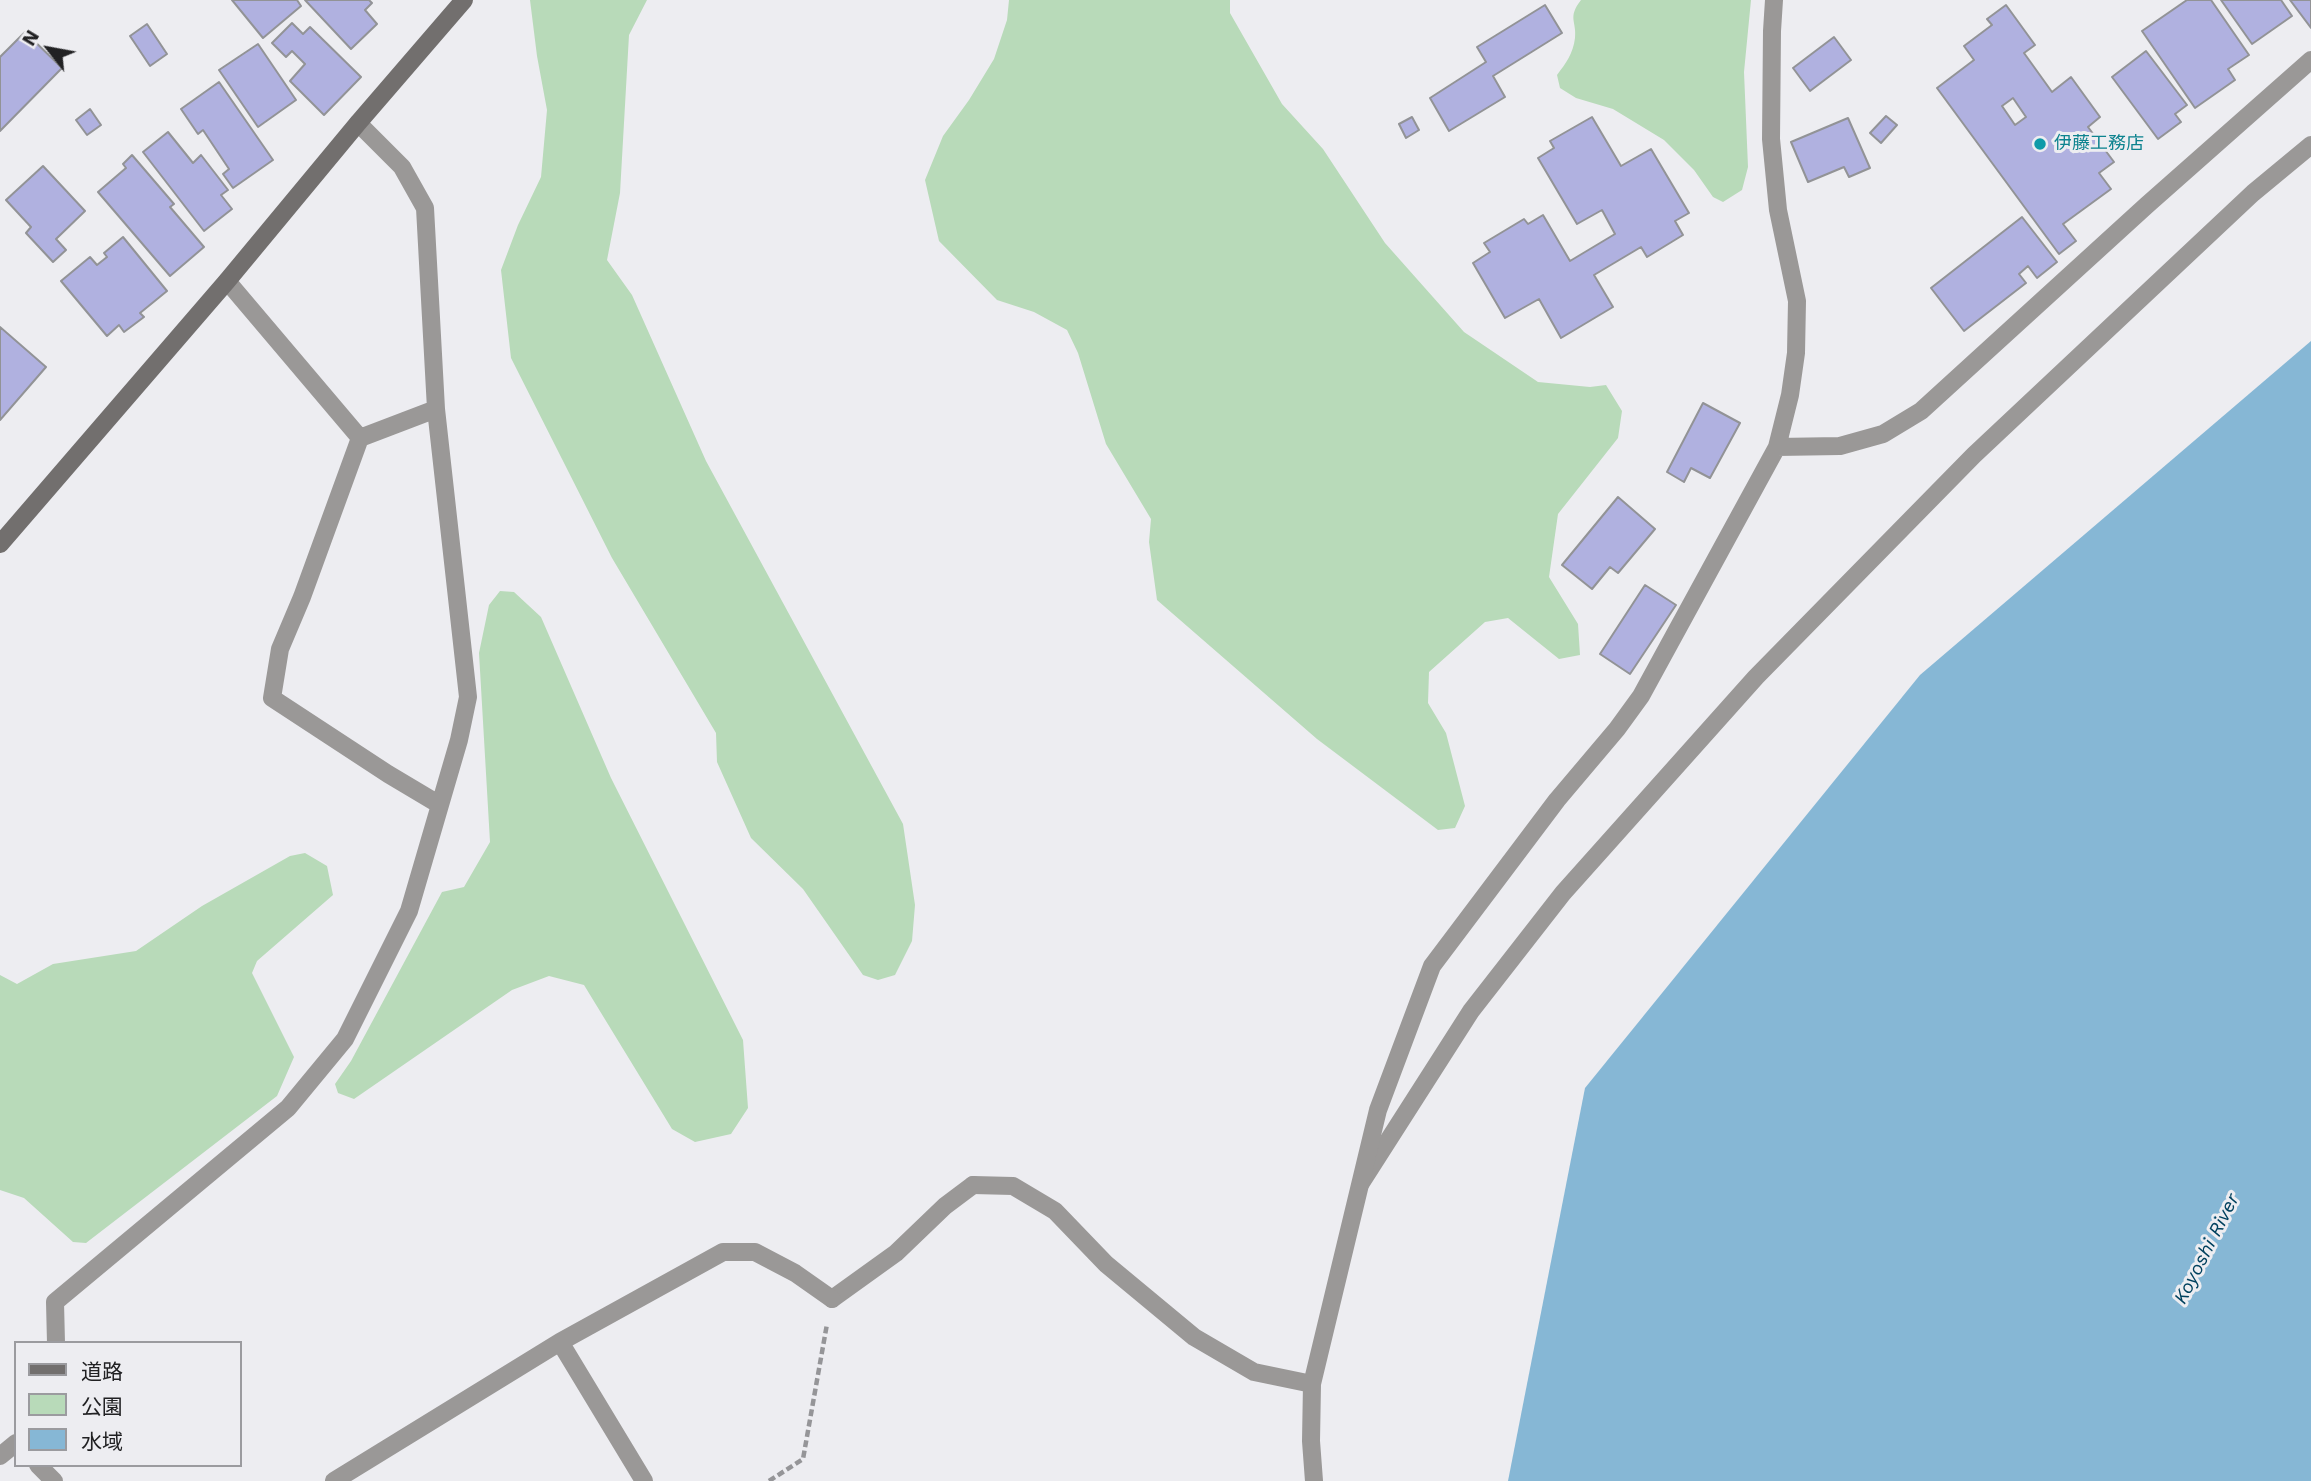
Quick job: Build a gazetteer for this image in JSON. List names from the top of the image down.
{
  "water": ["Koyoshi River"],
  "places": ["伊藤工務店"],
  "legend": ["道路", "公園", "水域"],
  "north": "top left"
}
